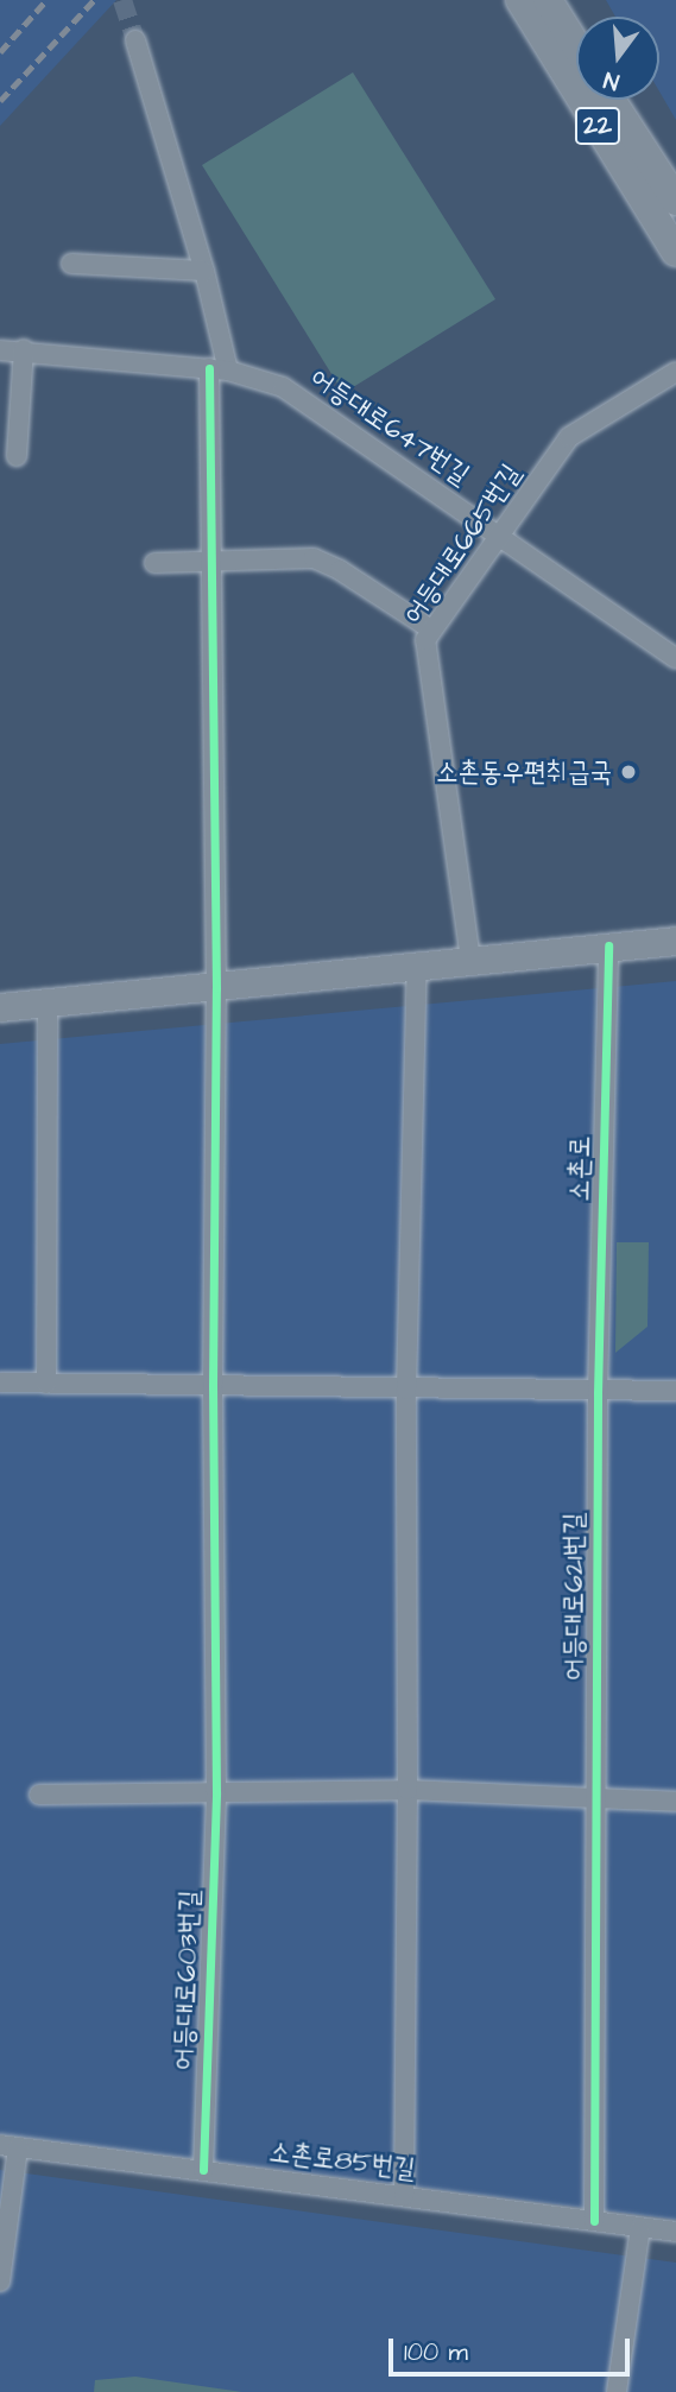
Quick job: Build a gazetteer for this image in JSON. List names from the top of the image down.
{
  "streets": {
    "main road": ["22"],
    "street": [
      "어등대로647번길",
      "어등대로665번길",
      "소촌로",
      "어등대로621번길",
      "어등대로603번길",
      "소촌로85번길"
    ]
  },
  "crossings": [
    ["어등대로647번길", "어등대로665번길"],
    ["소촌로", "어등대로621번길"],
    ["어등대로621번길", "소촌로85번길"],
    ["어등대로603번길", "소촌로85번길"]
  ],
  "places": ["소촌동우편취급국"],
  "scale_bar": "100 m",
  "north": "bottom"
}
